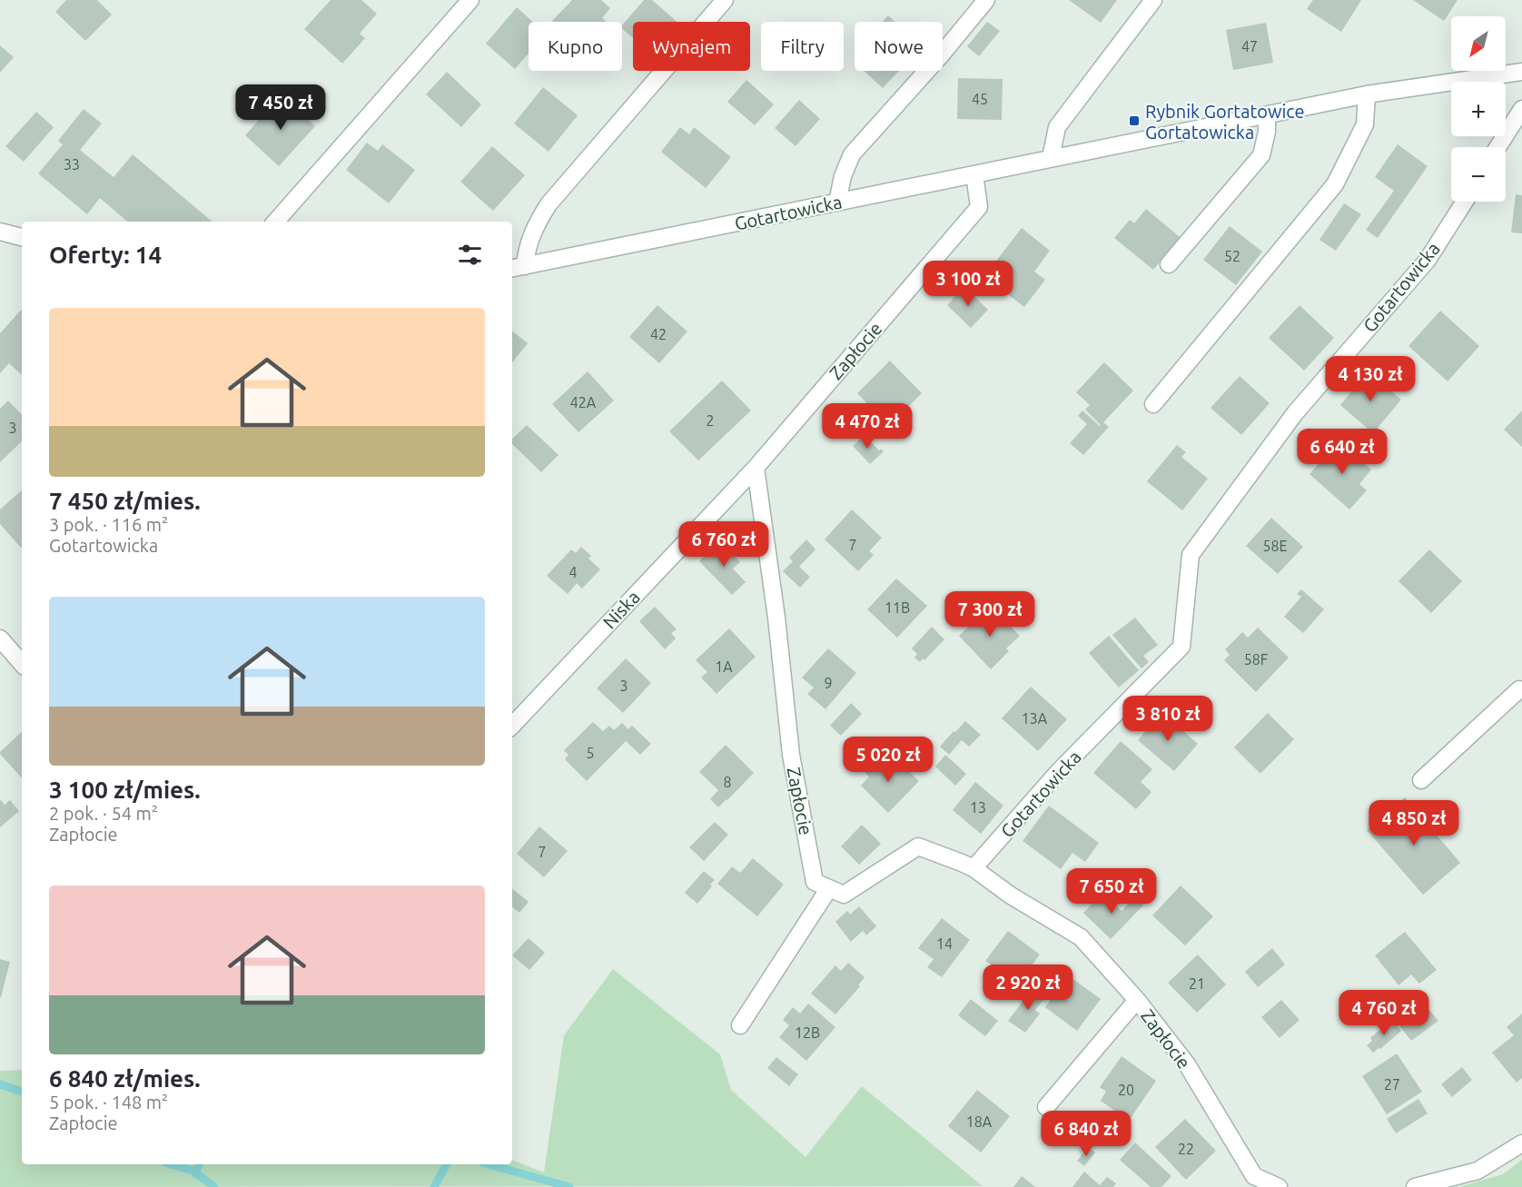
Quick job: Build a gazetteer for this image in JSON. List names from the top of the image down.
{
  "streets": {
    "street": ["Gotartowicka", "Zapłocie", "Niska"]
  },
  "crossings": [
    ["Gotartowicka", "Zapłocie"],
    ["Zapłocie", "Niska"]
  ],
  "places": {
    "transit": ["Rybnik Gortatowice Gortatowicka"]
  },
  "house_numbers": [
    "47",
    "45",
    "33",
    "52",
    "42",
    "42A",
    "2",
    "3",
    "7",
    "58E",
    "4",
    "11B",
    "58F",
    "1A",
    "9",
    "3",
    "13A",
    "5",
    "8",
    "13",
    "7",
    "14",
    "21",
    "12B",
    "27",
    "20",
    "18A",
    "22"
  ],
  "north": "bottom left",
  "page": {
    "map_buttons": ["+", "−"],
    "chip": [
      "Kupno",
      "Wynajem",
      "Filtry",
      "Nowe"
    ],
    "price": [
      "7 450 zł",
      "3 100 zł",
      "4 130 zł",
      "4 470 zł",
      "6 640 zł",
      "6 760 zł",
      "7 300 zł",
      "3 810 zł",
      "5 020 zł",
      "4 850 zł",
      "7 650 zł",
      "2 920 zł",
      "4 760 zł",
      "6 840 zł"
    ],
    "heading": "Oferty: 14",
    "list": [
      {
        "name": "7 450 zł/mies.",
        "note": "3 pok. · 116 m² · Gotartowicka"
      },
      {
        "name": "3 100 zł/mies.",
        "note": "2 pok. · 54 m² · Zapłocie"
      },
      {
        "name": "6 840 zł/mies.",
        "note": "5 pok. · 148 m² · Zapłocie"
      }
    ]
  }
}
